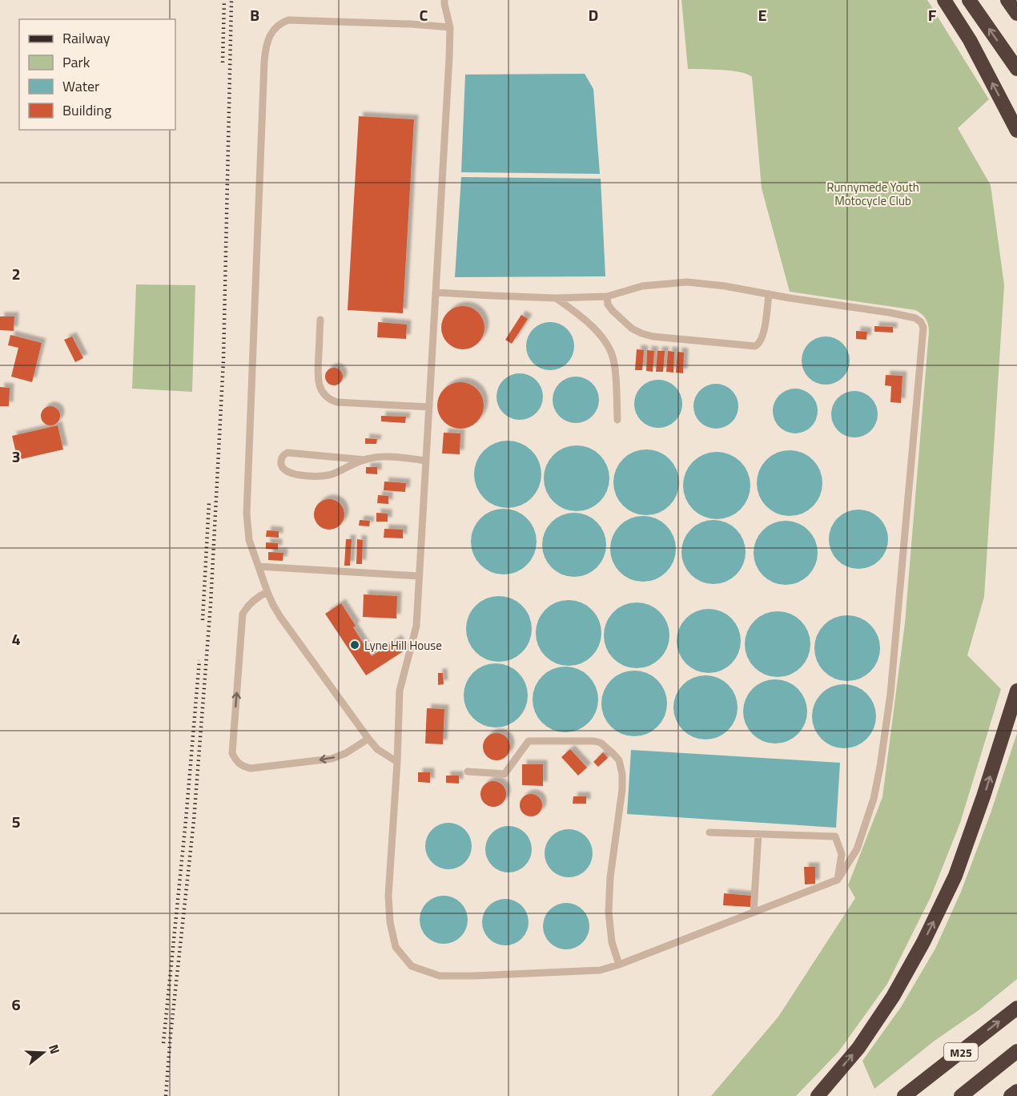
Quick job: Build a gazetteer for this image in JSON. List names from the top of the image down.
{
  "streets": {
    "highway": ["M25"]
  },
  "parks": ["Runnymede Youth Motocycle Club"],
  "places": ["Lyne Hill House"],
  "legend": [
    "Railway",
    "Park",
    "Water",
    "Building"
  ],
  "north": "right",
  "grid": {
    "columns": [
      "B",
      "C",
      "D",
      "E",
      "F"
    ],
    "rows": [
      "2",
      "3",
      "4",
      "5",
      "6"
    ]
  }
}
